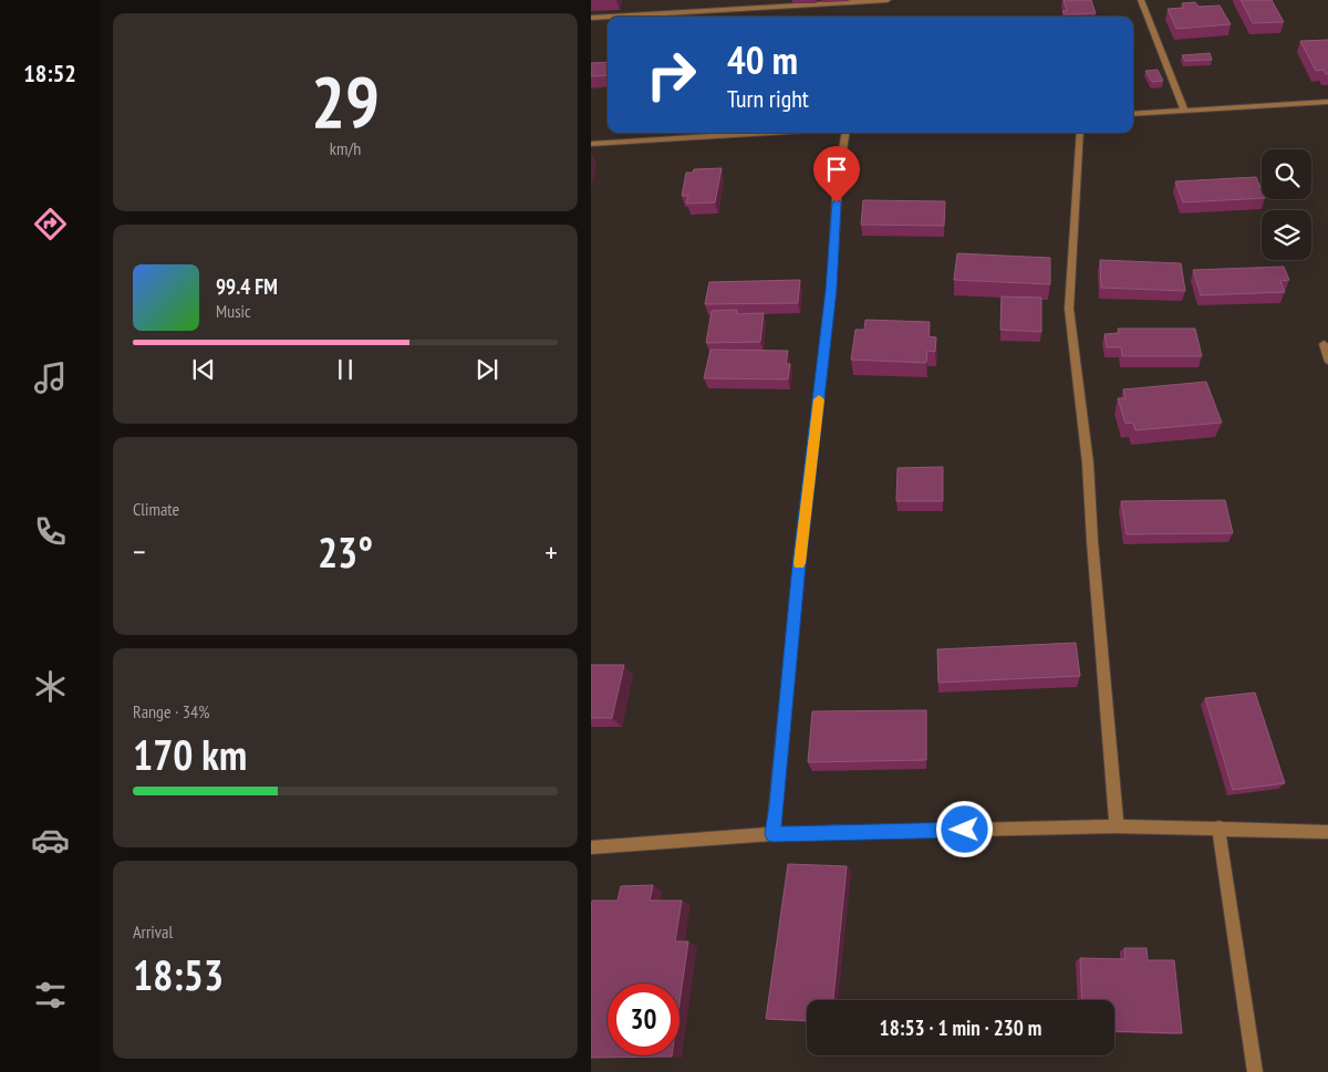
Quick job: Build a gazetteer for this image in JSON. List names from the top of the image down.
{
  "page": {
    "tabs": "18:52",
    "tile": [
      ["29", "km/h"],
      "Climate",
      ["Range · 34%", "170 km"],
      ["Arrival", "18:53"]
    ],
    "turn": ["40 m", "Turn right"],
    "song": ["99.4 FM", "Music"],
    "heat": ["−", "23°", "+"],
    "limit": "30",
    "trip": "18:53 · 1 min · 230 m"
  }
}
